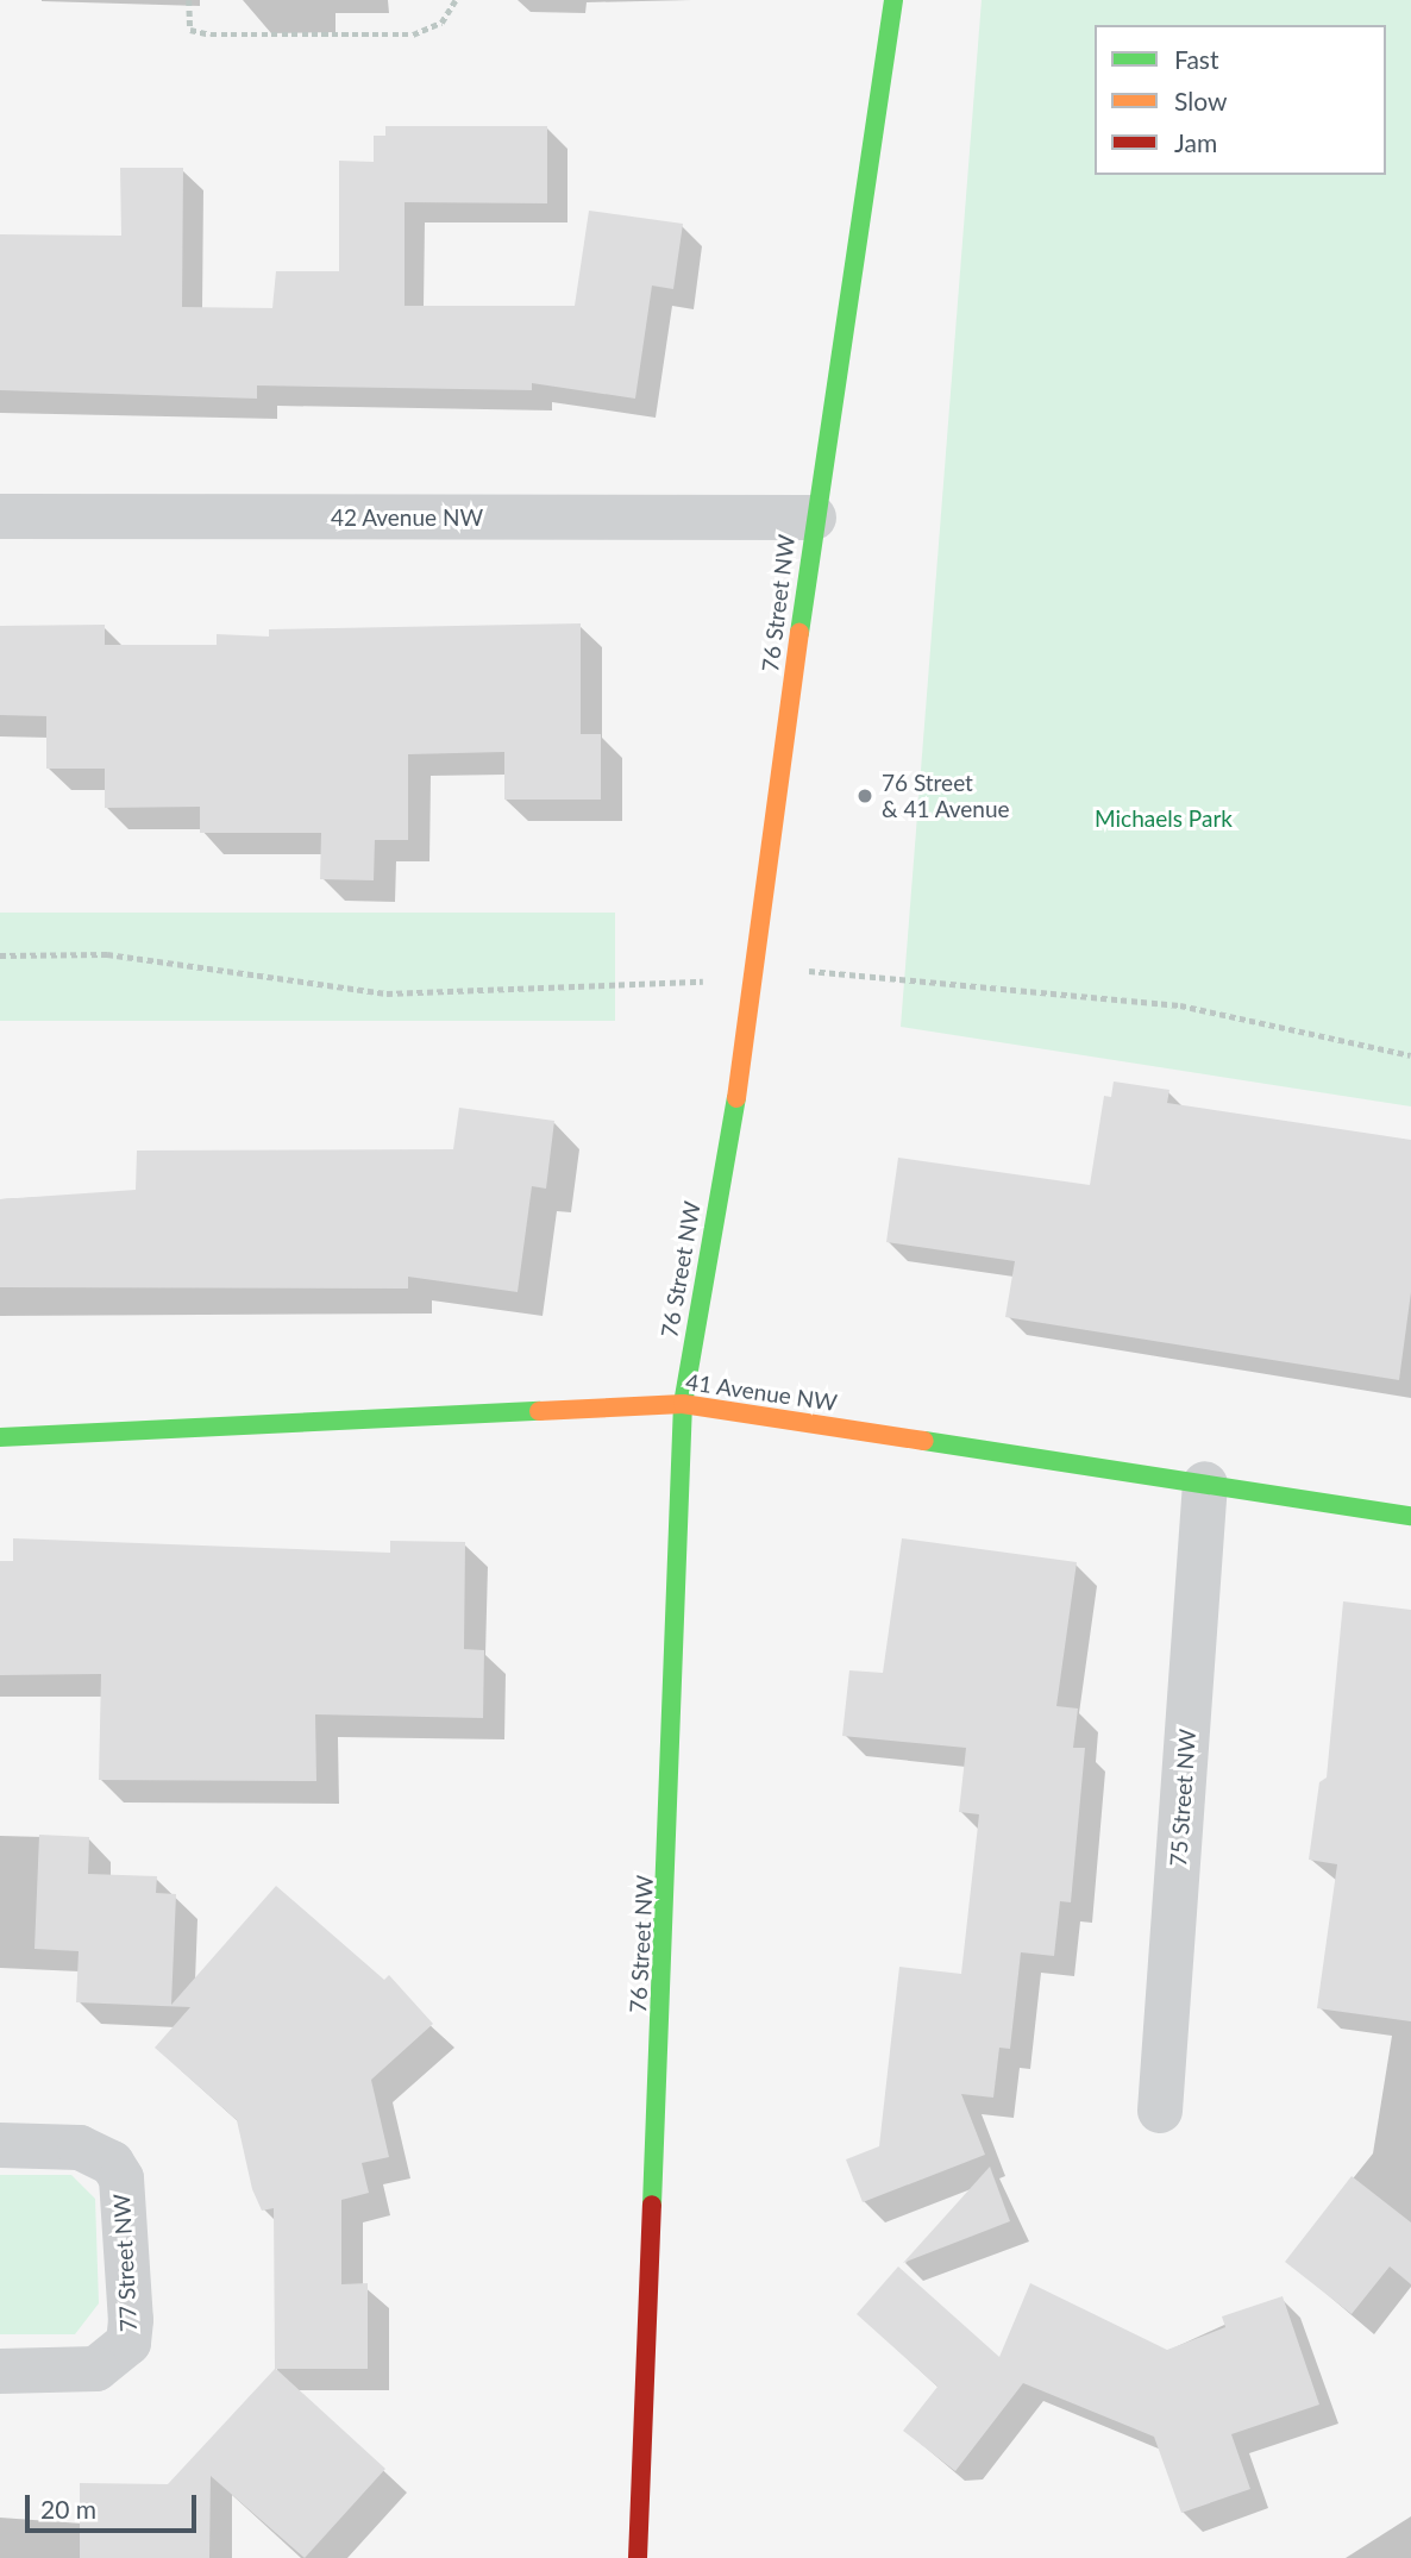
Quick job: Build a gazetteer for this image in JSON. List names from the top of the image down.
{
  "streets": {
    "street": [
      "42 Avenue NW",
      "76 Street NW",
      "41 Avenue NW",
      "75 Street NW",
      "77 Street NW"
    ]
  },
  "crossings": [
    ["42 Avenue NW", "76 Street NW"],
    ["76 Street NW", "41 Avenue NW"],
    ["41 Avenue NW", "75 Street NW"]
  ],
  "parks": ["Michaels Park"],
  "places": ["76 Street & 41 Avenue"],
  "legend": ["Fast", "Slow", "Jam"],
  "scale_bar": "20 m"
}
